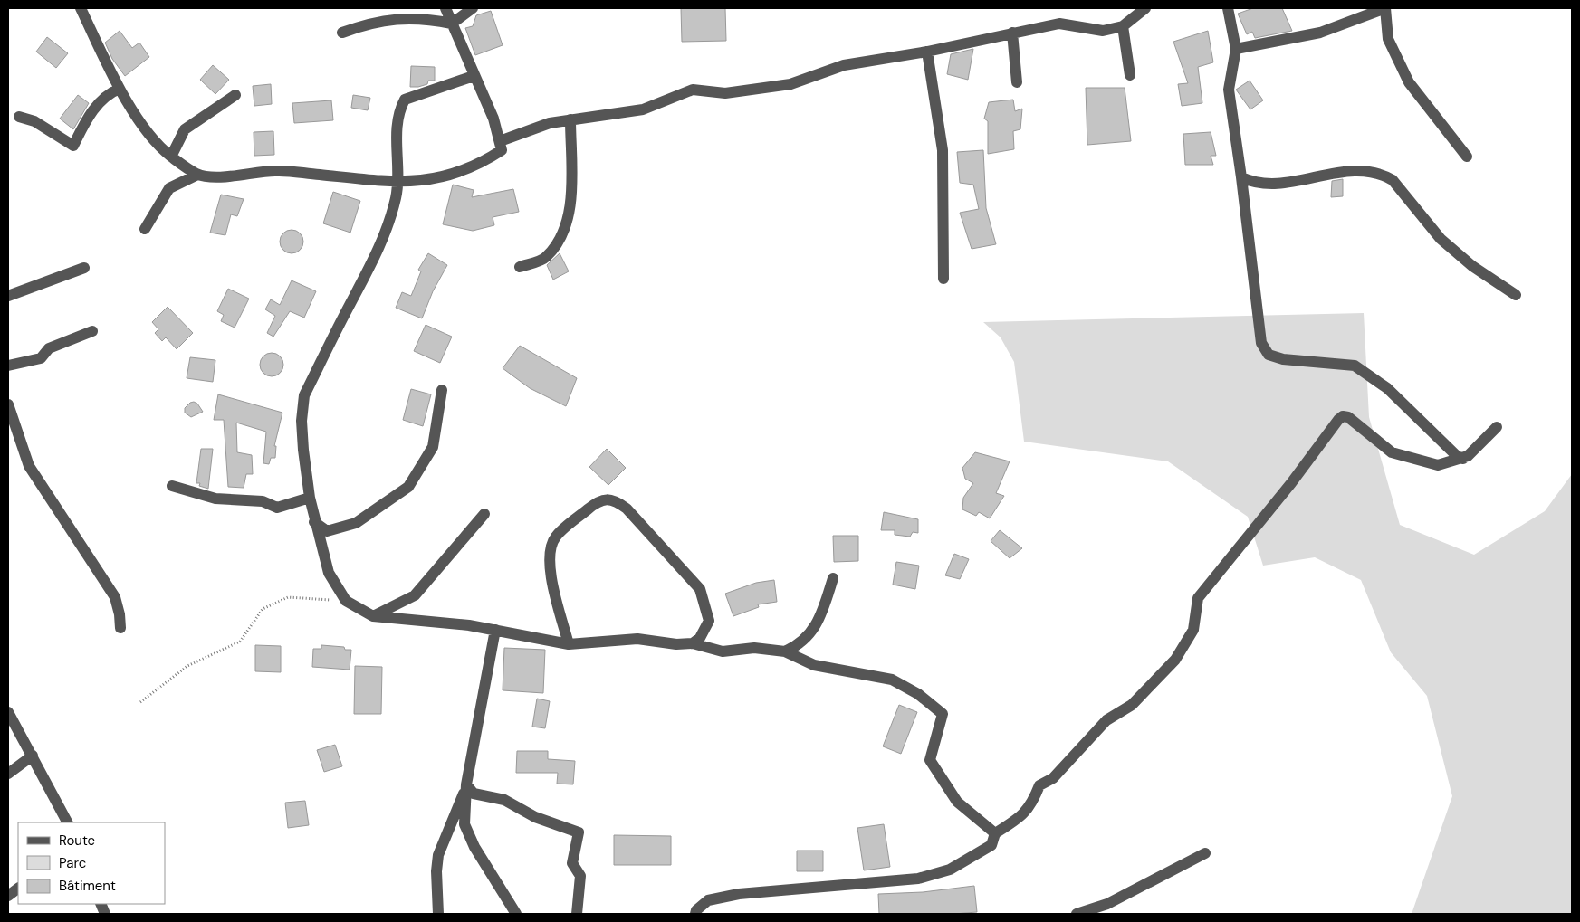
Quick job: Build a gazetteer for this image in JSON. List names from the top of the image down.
{
  "legend": ["Route", "Parc", "Bâtiment"]
}
